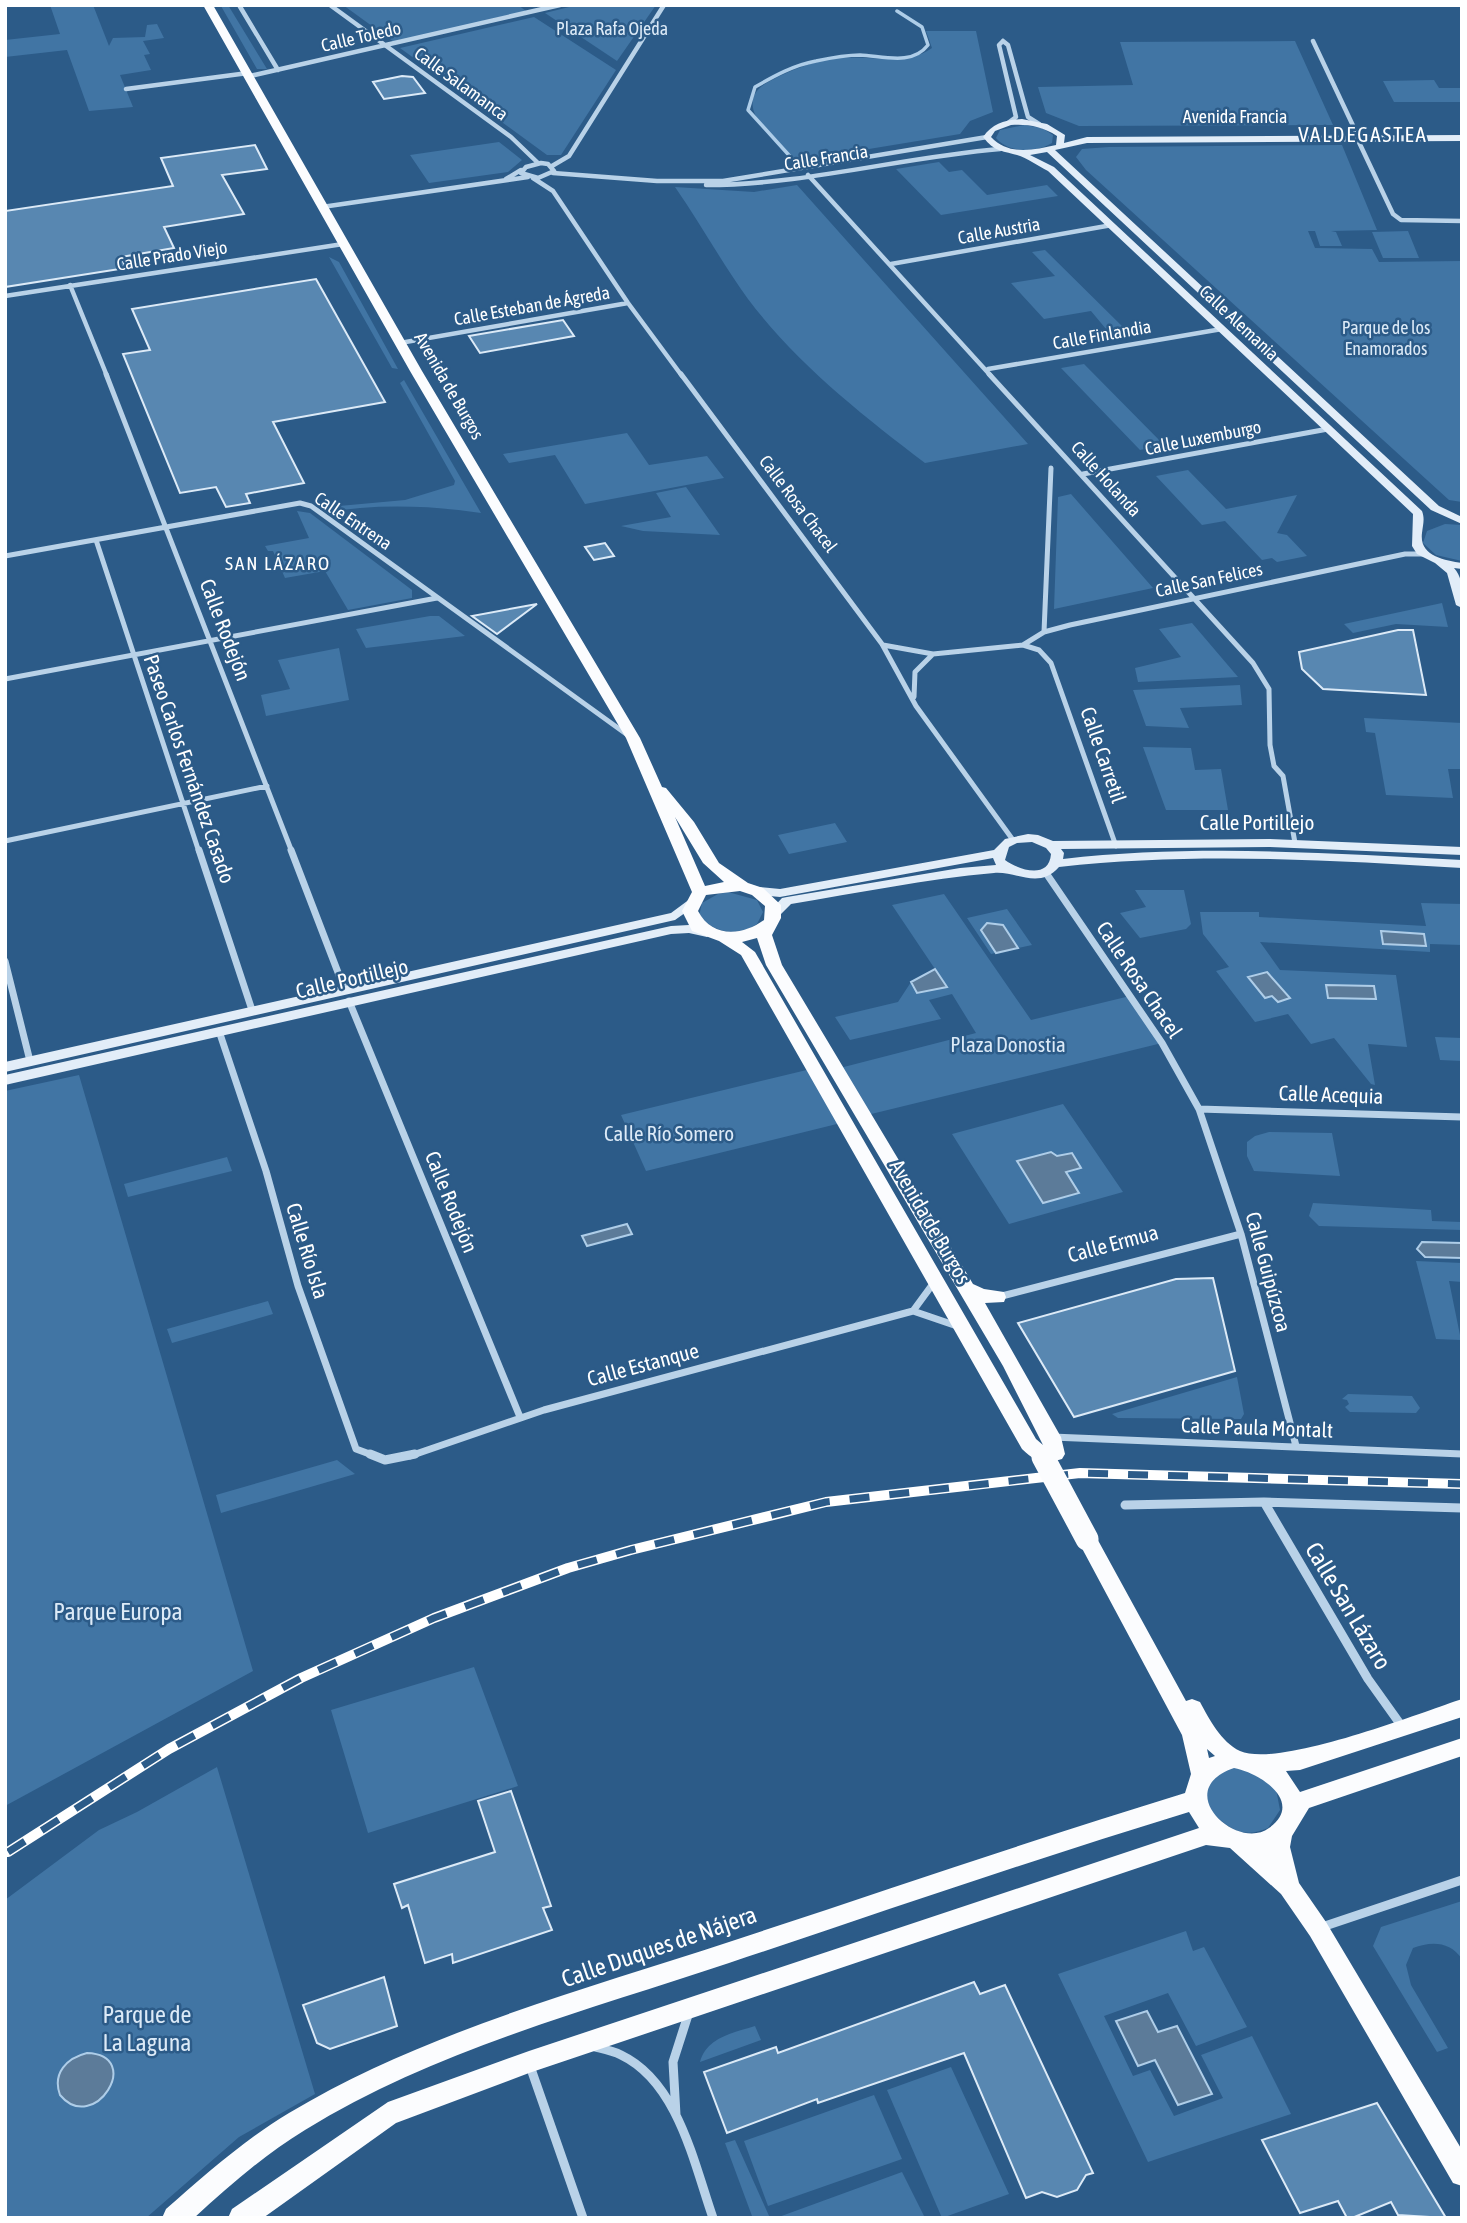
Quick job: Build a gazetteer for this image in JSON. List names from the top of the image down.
{
  "streets": {
    "main road": [
      "Avenida Francia",
      "Calle Alemania",
      "Avenida de Burgos",
      "Calle Portillejo",
      "Calle Duques de Nájera"
    ],
    "street": [
      "Calle Toledo",
      "Calle Salamanca",
      "Calle Francia",
      "Calle Austria",
      "Calle Prado Viejo",
      "Calle Esteban de Ágreda",
      "Calle Finlandia",
      "Calle Luxemburgo",
      "Calle Holanda",
      "Calle Rosa Chacel",
      "Calle Entrena",
      "Calle San Felices",
      "Calle Rodejón",
      "Calle Carretil",
      "Paseo Carlos Fernández Casado",
      "Calle Acequia",
      "Calle Ermua",
      "Calle Río Isla",
      "Calle Guipúzcoa",
      "Calle Estanque",
      "Calle Paula Montalt",
      "Calle San Lázaro"
    ]
  },
  "crossings": [
    ["Calle Toledo", "Calle Salamanca"],
    ["Calle Toledo", "Avenida de Burgos"],
    ["Calle Francia", "Calle Holanda"],
    ["Calle Francia", "Calle Rosa Chacel"],
    ["Calle Austria", "Calle Alemania"],
    ["Calle Austria", "Calle Holanda"],
    ["Calle Prado Viejo", "Avenida de Burgos"],
    ["Calle Prado Viejo", "Calle Rodejón"],
    ["Calle Esteban de Ágreda", "Avenida de Burgos"],
    ["Calle Esteban de Ágreda", "Calle Rosa Chacel"],
    ["Calle Alemania", "Calle Finlandia"],
    ["Calle Alemania", "Calle Luxemburgo"],
    ["Calle Finlandia", "Calle Holanda"],
    ["Avenida de Burgos", "Calle Entrena"],
    ["Avenida de Burgos", "Calle Portillejo"],
    ["Avenida de Burgos", "Calle Paula Montalt"],
    ["Calle Luxemburgo", "Calle Holanda"],
    ["Calle Holanda", "Calle San Felices"],
    ["Calle Holanda", "Calle Portillejo"],
    ["Calle Rosa Chacel", "Calle San Felices"],
    ["Calle Rosa Chacel", "Calle Portillejo"],
    ["Calle Rosa Chacel", "Calle Acequia"],
    ["Calle Rosa Chacel", "Calle Guipúzcoa"],
    ["Calle Entrena", "Calle Rodejón"],
    ["Calle Entrena", "Paseo Carlos Fernández Casado"],
    ["Calle San Felices", "Calle Carretil"],
    ["Calle Rodejón", "Calle Portillejo"],
    ["Calle Rodejón", "Calle Estanque"],
    ["Calle Carretil", "Calle Portillejo"],
    ["Paseo Carlos Fernández Casado", "Calle Portillejo"],
    ["Calle Portillejo", "Calle Río Isla"],
    ["Calle Acequia", "Calle Guipúzcoa"],
    ["Calle Ermua", "Calle Guipúzcoa"],
    ["Calle Río Isla", "Calle Estanque"],
    ["Calle Guipúzcoa", "Calle Paula Montalt"]
  ],
  "districts": ["VALDEGASTEA", "SAN LÁZARO"],
  "parks": [
    "Plaza Rafa Ojeda",
    "Parque de los Enamorados",
    "Plaza Donostia",
    "Calle Río Somero",
    "Parque Europa",
    "Parque de La Laguna"
  ]
}
